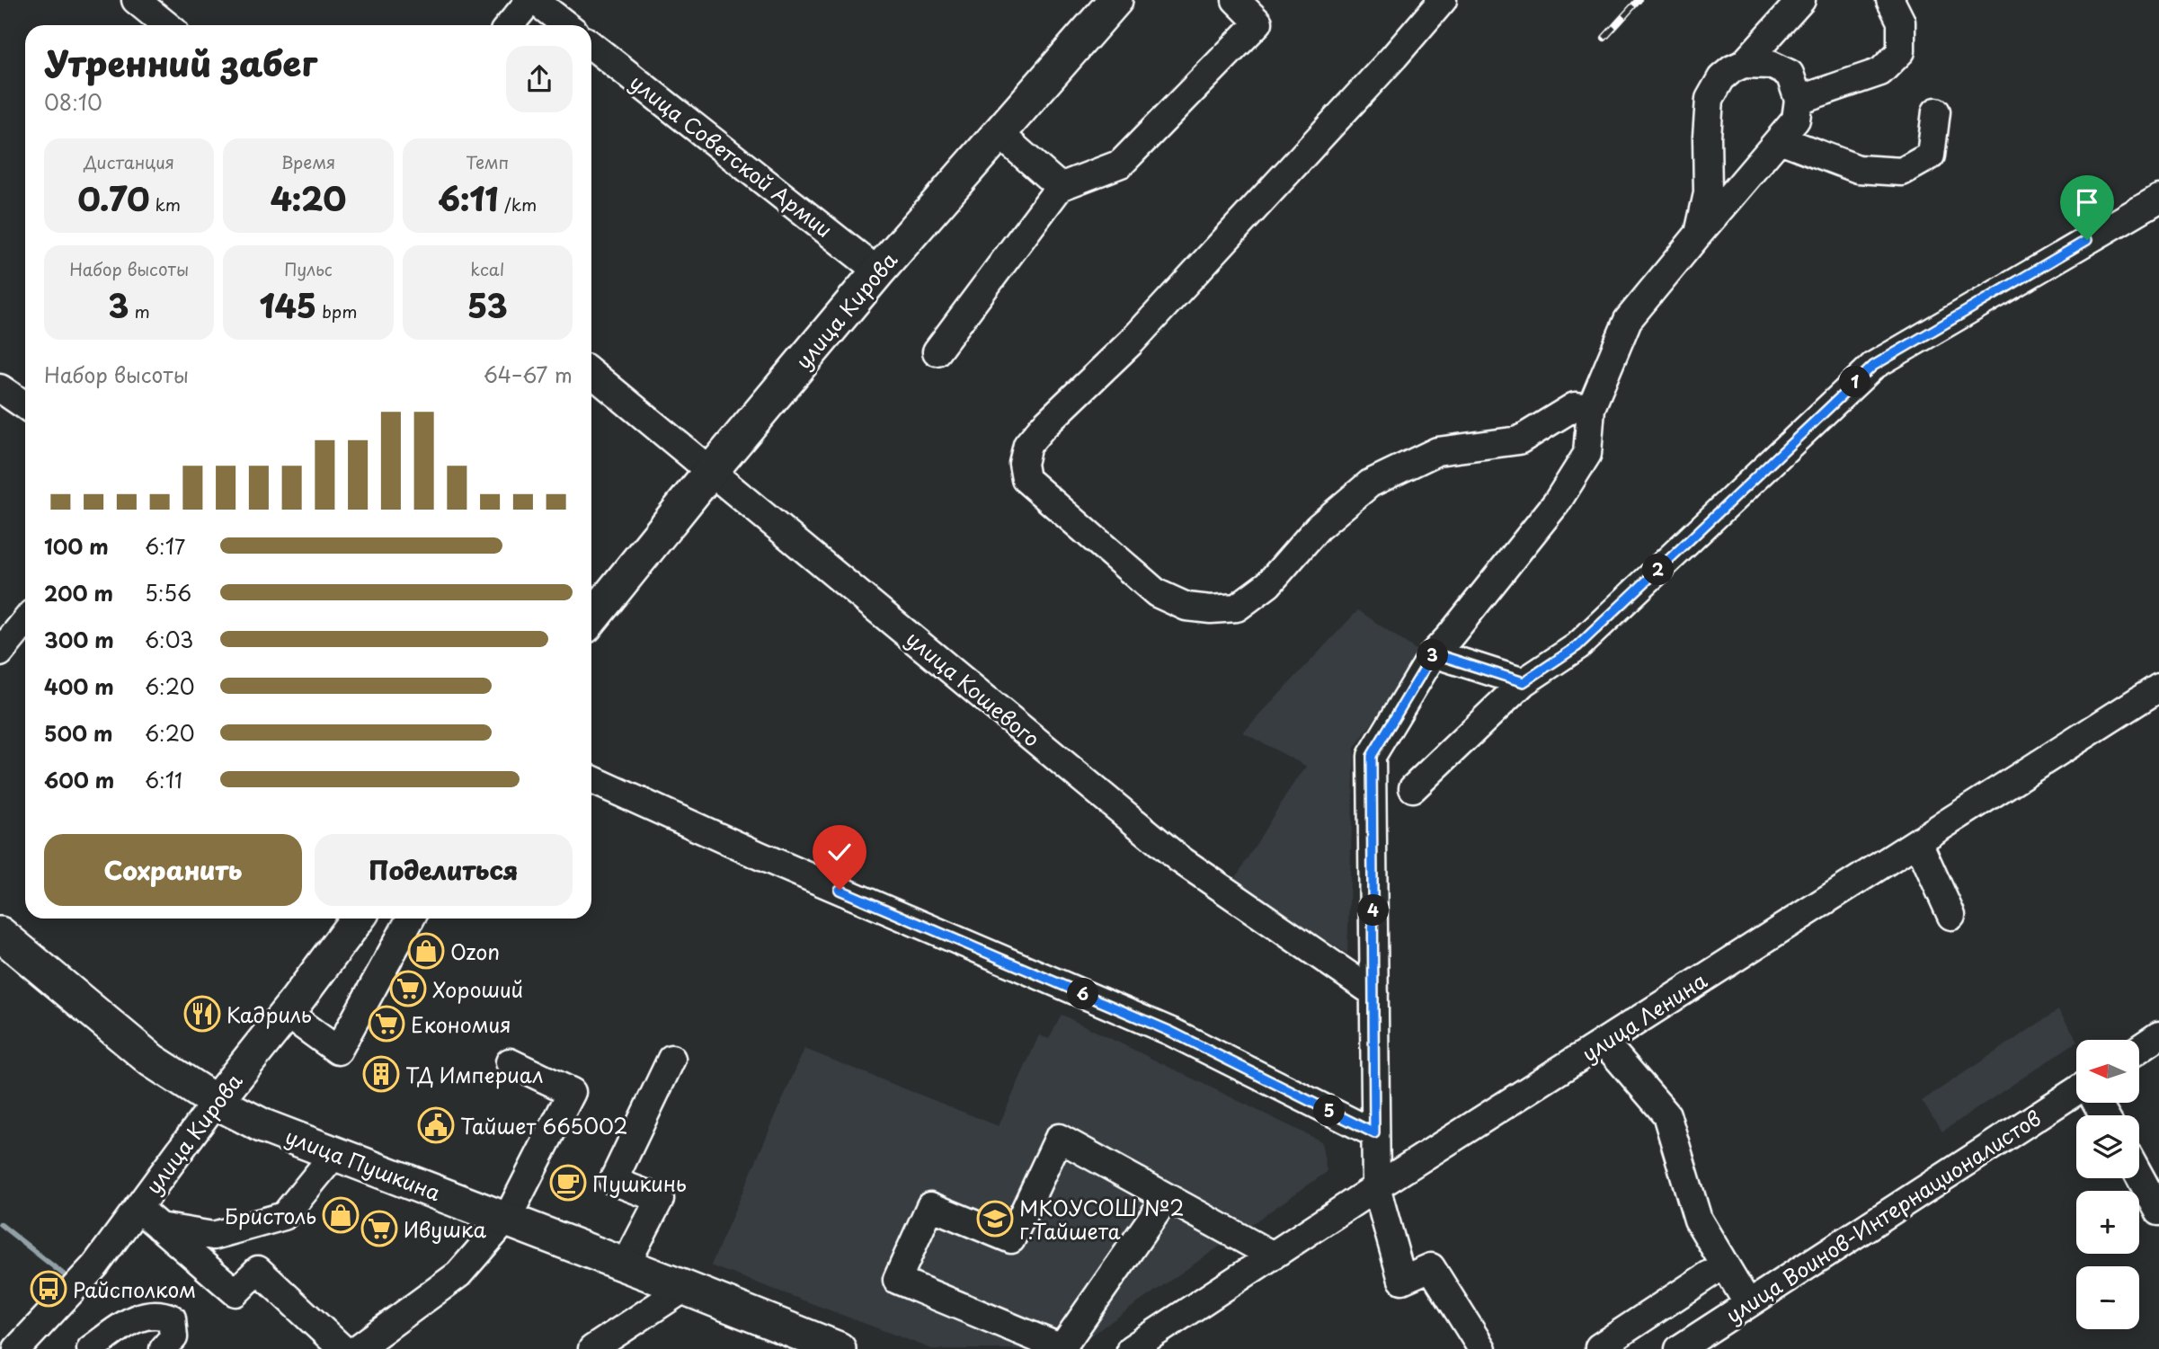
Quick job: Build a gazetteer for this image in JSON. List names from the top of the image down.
{
  "streets": {
    "main road": ["улица Кирова", "улица Пушкина"],
    "street": [
      "улица Советской Армии",
      "улица Кошевого",
      "улица Ленина",
      "улица Воинов-Интернационалистов"
    ]
  },
  "crossings": [
    ["улица Советской Армии", "улица Кирова"],
    ["улица Кирова", "улица Кошевого"],
    ["улица Кирова", "улица Пушкина"]
  ],
  "places": {
    "shop": ["Ozon", "Бристоль"],
    "supermarket": ["Хороший", "Економия", "Ивушка"],
    "restaurant": ["Кадриль"],
    "building": ["ТД Империал"],
    "public building": ["Тайшет 665002"],
    "cafe": ["Пушкинь"],
    "school or university": ["МКОУСОШ №2 г.Тайшета"],
    "bus stop": ["Райсполком"]
  },
  "north": "left",
  "page": {
    "heading": ["Утренний забег", "08:10"],
    "stats": [
      ["Дистанция", "0.70 km"],
      ["Время", "4:20"],
      ["Темп", "6:11 /km"],
      ["Набор высоты", "3 m"],
      ["Пульс", "145 bpm"],
      ["kcal", "53"]
    ],
    "chart": ["Набор высоты", "64–67 m"],
    "pins": [
      "1",
      "2",
      "3",
      "4",
      "6",
      "5"
    ],
    "list": [
      {
        "name": "100 m",
        "note": "6:17"
      },
      {
        "name": "200 m",
        "note": "5:56"
      },
      {
        "name": "300 m",
        "note": "6:03"
      },
      {
        "name": "400 m",
        "note": "6:20"
      },
      {
        "name": "500 m",
        "note": "6:20"
      },
      {
        "name": "600 m",
        "note": "6:11"
      }
    ],
    "buttons": ["Сохранить", "Поделиться"],
    "map_buttons": ["+", "−"]
  }
}
